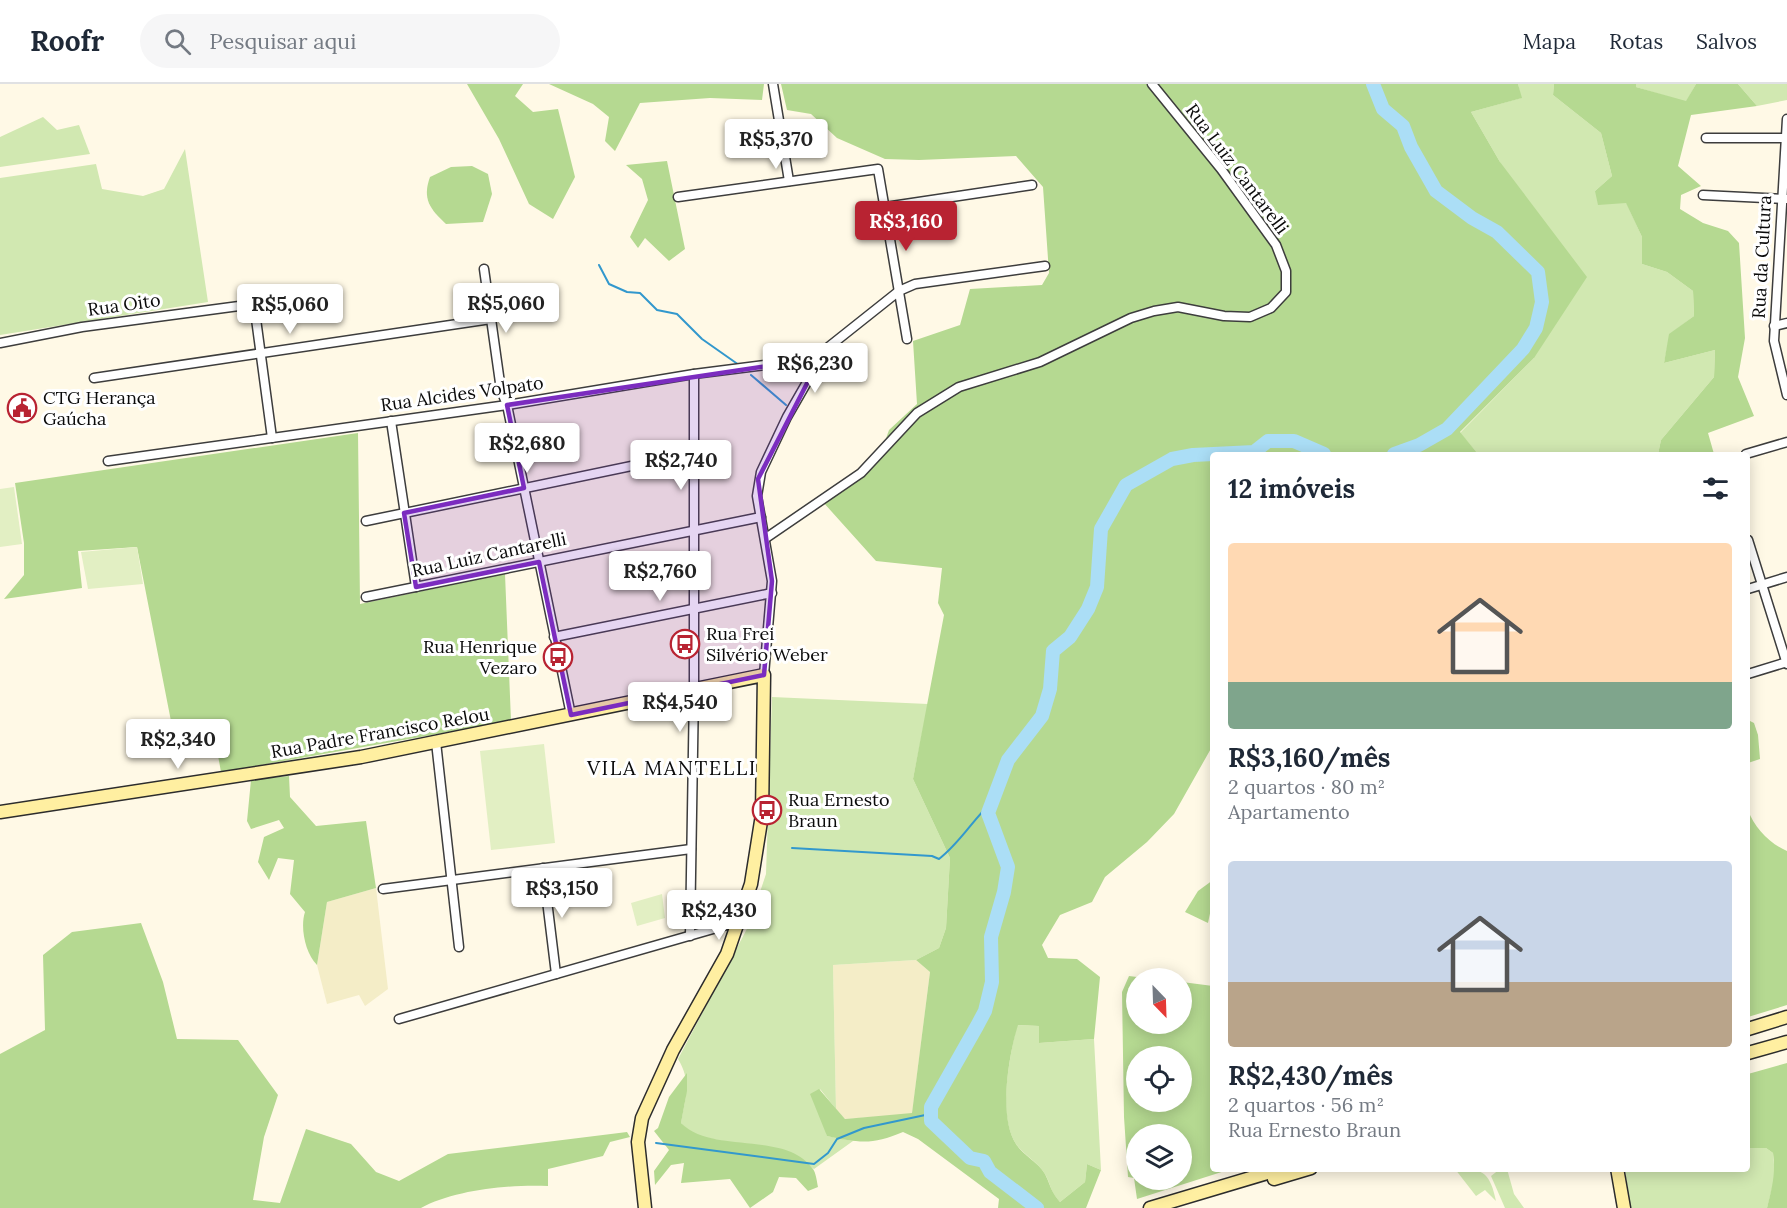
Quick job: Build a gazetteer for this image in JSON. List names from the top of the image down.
{
  "streets": {
    "street": [
      "Rua Luiz Cantarelli",
      "Rua da Cultura",
      "Rua Oito",
      "Rua Alcides Volpato",
      "Rua Padre Francisco Relou"
    ]
  },
  "districts": ["VILA MANTELLI"],
  "places": {
    "public building": ["CTG Herança Gaúcha"],
    "bus stop": ["Rua Frei Silvério Weber", "Rua Henrique Vezaro", "Rua Ernesto Braun"]
  },
  "north": "bottom right",
  "page": {
    "header": "Roofr",
    "search": "Pesquisar aqui",
    "nav": ["Mapa", "Rotas", "Salvos"],
    "price": [
      "R$5,370",
      "R$3,160",
      "R$5,060",
      "R$5,060",
      "R$6,230",
      "R$2,680",
      "R$2,740",
      "R$2,760",
      "R$4,540",
      "R$2,340",
      "R$3,150",
      "R$2,430"
    ],
    "heading": "12 imóveis",
    "list": [
      {
        "name": "R$3,160/mês",
        "note": "2 quartos · 80 m² · Apartamento"
      },
      {
        "name": "R$2,430/mês",
        "note": "2 quartos · 56 m² · Rua Ernesto Braun"
      }
    ]
  }
}
